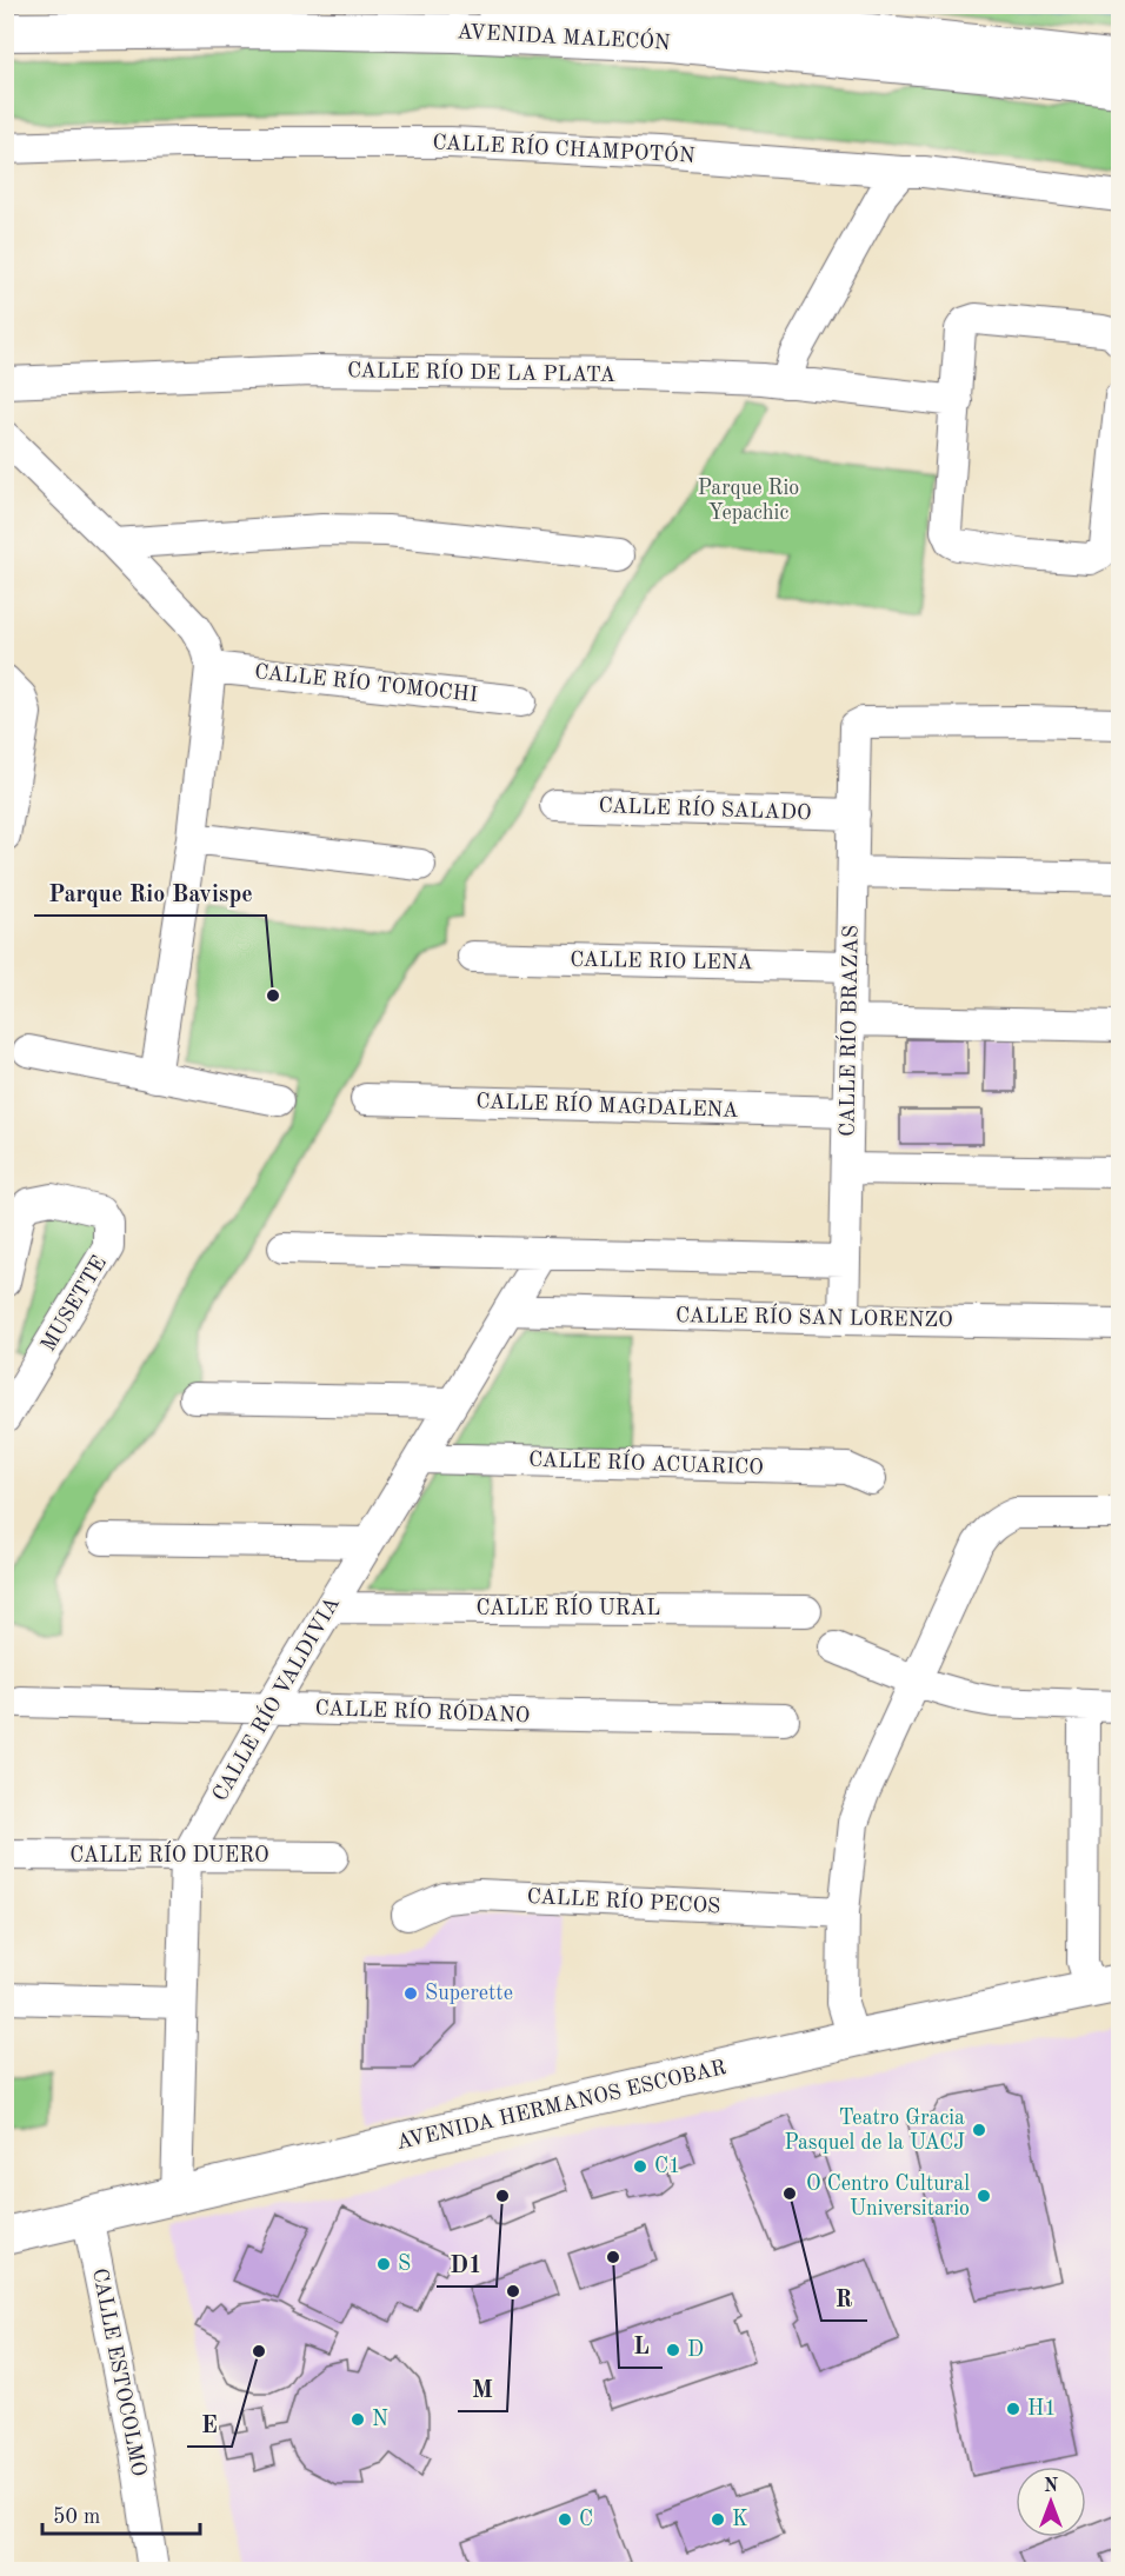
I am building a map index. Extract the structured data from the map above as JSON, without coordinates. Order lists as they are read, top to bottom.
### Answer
{
  "streets": {
    "main road": ["AVENIDA MALECÓN", "AVENIDA HERMANOS ESCOBAR"],
    "street": [
      "CALLE RÍO CHAMPOTÓN",
      "CALLE RÍO DE LA PLATA",
      "CALLE RÍO TOMOCHI",
      "CALLE RÍO SALADO",
      "CALLE RIO LENA",
      "CALLE RÍO BRAZAS",
      "CALLE RÍO MAGDALENA",
      "MUSETTE",
      "CALLE RÍO SAN LORENZO",
      "CALLE RÍO ACUARICO",
      "CALLE RÍO URAL",
      "CALLE RÍO VALDIVIA",
      "CALLE RÍO RÓDANO",
      "CALLE RÍO DUERO",
      "CALLE RÍO PECOS",
      "CALLE ESTOCOLMO"
    ]
  },
  "crossings": [
    ["CALLE RÍO SALADO", "CALLE RÍO BRAZAS"],
    ["CALLE RIO LENA", "CALLE RÍO BRAZAS"],
    ["CALLE RÍO BRAZAS", "CALLE RÍO MAGDALENA"],
    ["CALLE RÍO BRAZAS", "CALLE RÍO SAN LORENZO"],
    ["CALLE RÍO SAN LORENZO", "CALLE RÍO VALDIVIA"],
    ["CALLE RÍO ACUARICO", "CALLE RÍO VALDIVIA"],
    ["CALLE RÍO URAL", "CALLE RÍO VALDIVIA"],
    ["CALLE RÍO VALDIVIA", "CALLE RÍO RÓDANO"],
    ["CALLE RÍO VALDIVIA", "CALLE RÍO DUERO"],
    ["CALLE RÍO VALDIVIA", "AVENIDA HERMANOS ESCOBAR"],
    ["AVENIDA HERMANOS ESCOBAR", "CALLE ESTOCOLMO"]
  ],
  "parks": ["Parque Rio Yepachic"],
  "places": [
    "Parque Rio Bavispe",
    "Superette",
    "Teatro Gracia Pasquel de la UACJ",
    "C1",
    "R",
    "D1",
    "O Centro Cultural Universitario",
    "L",
    "S",
    "M",
    "D",
    "E",
    "H1",
    "N",
    "C",
    "K"
  ],
  "scale_bar": "50 m",
  "north": "top"
}
